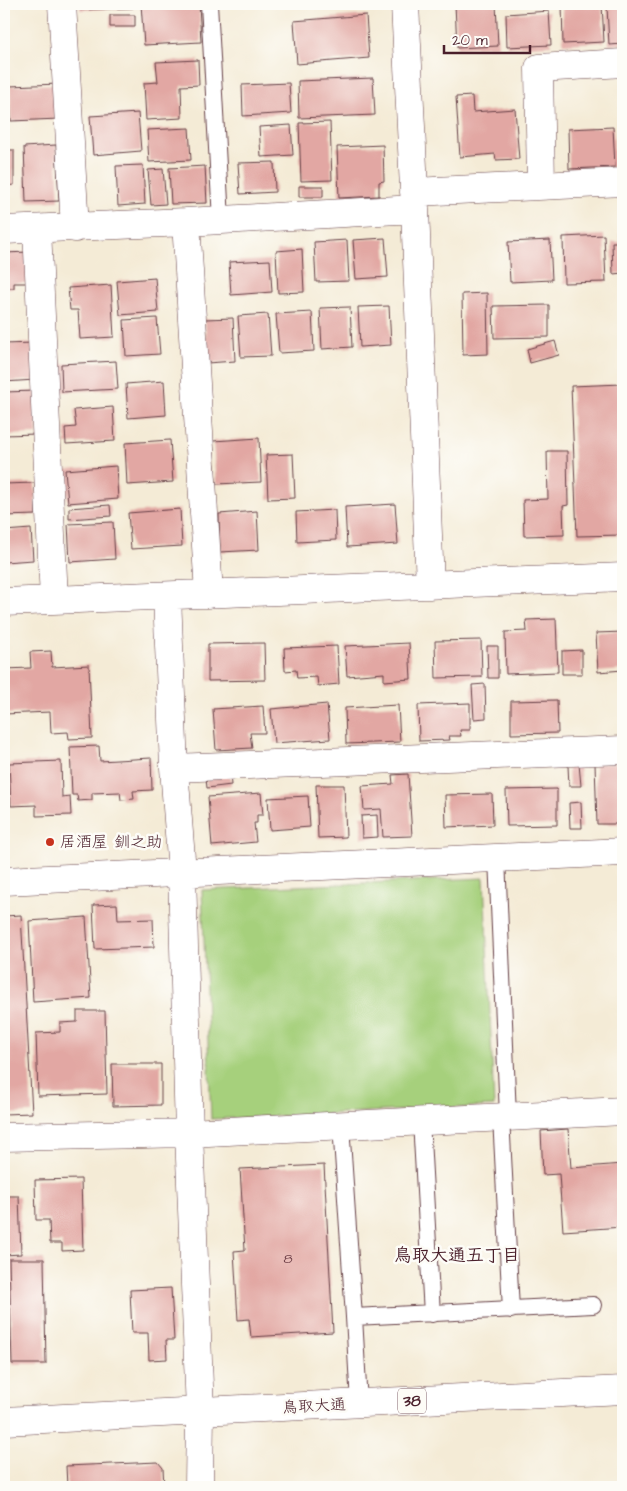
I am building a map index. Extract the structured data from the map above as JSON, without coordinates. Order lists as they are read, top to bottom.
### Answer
{
  "streets": {
    "main road": ["38", "鳥取大通"]
  },
  "districts": ["鳥取大通五丁目"],
  "places": ["居酒屋 釧之助"],
  "house_numbers": ["8"],
  "scale_bar": "20 m"
}
